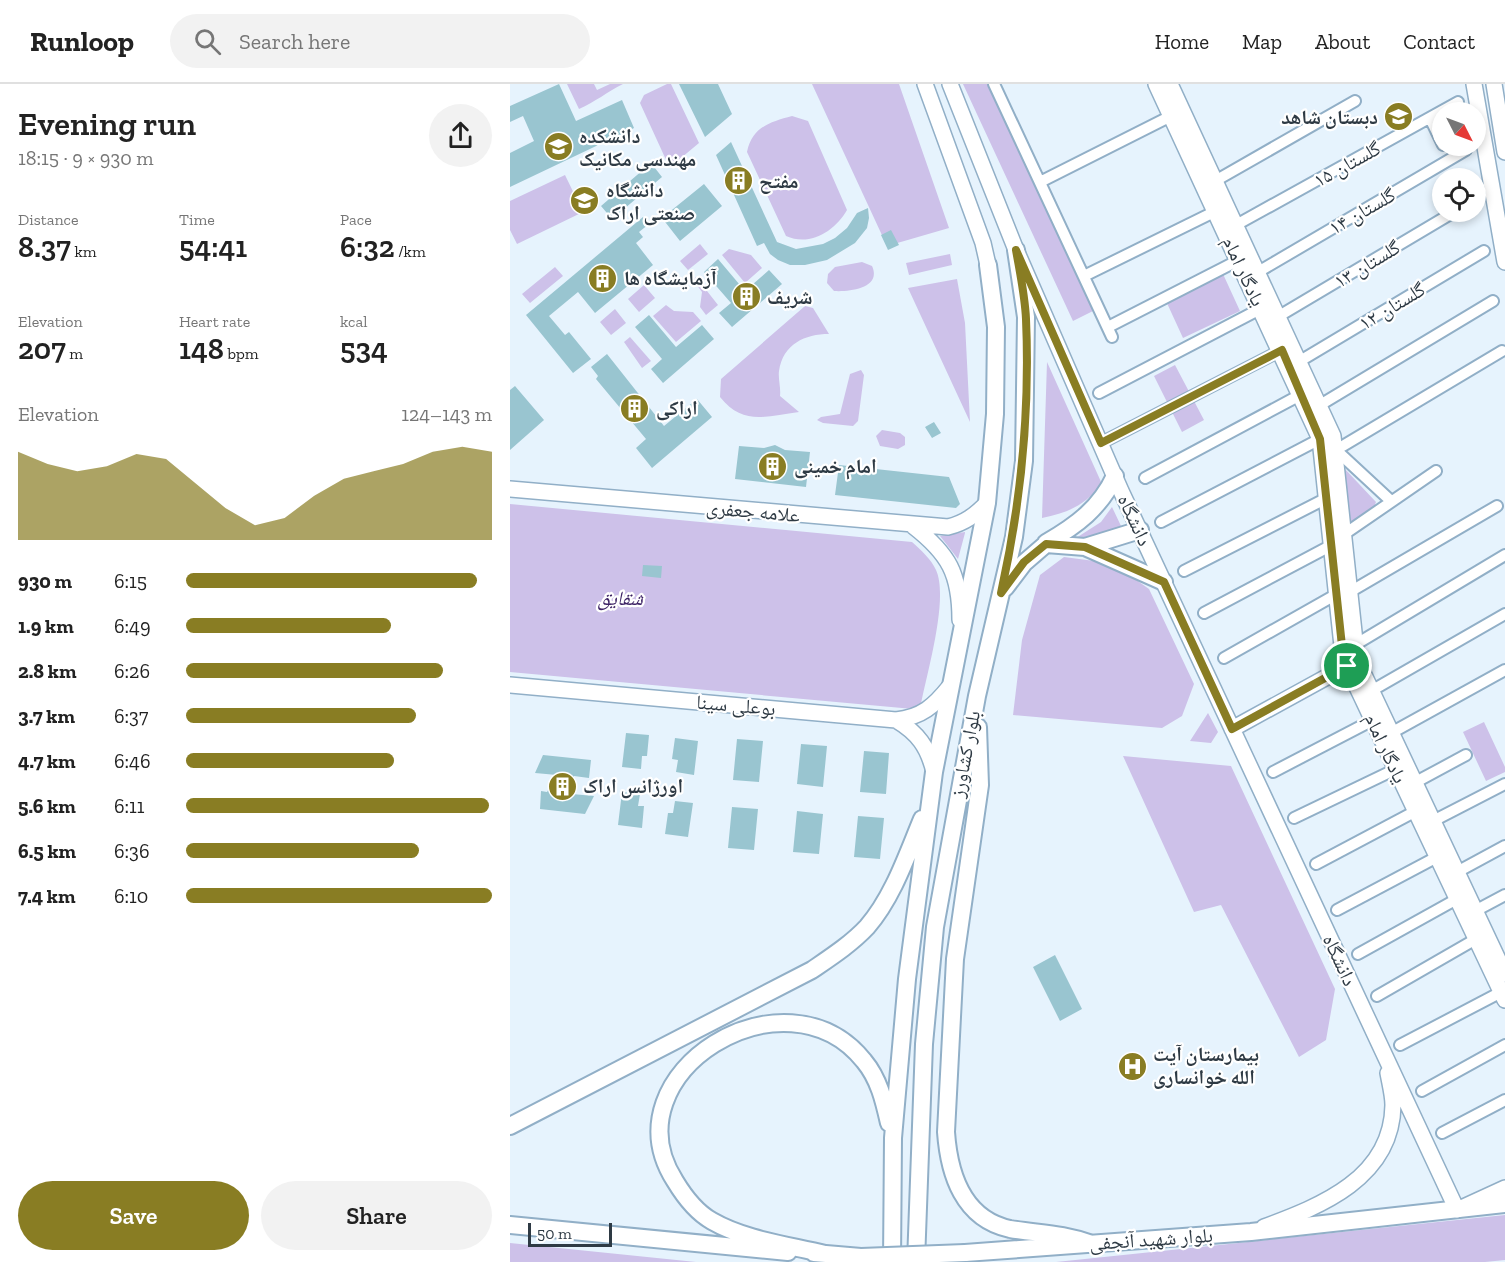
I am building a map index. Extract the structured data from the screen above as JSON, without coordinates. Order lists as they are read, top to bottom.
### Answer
{
  "streets": {
    "main road": ["بلوار کشاورز", "بلوار شهید آنجفی"],
    "street": [
      "گلستان ۱۵",
      "گلستان ۱۴",
      "گلستان ۱۳",
      "یادگار امام",
      "گلستان ۱۲",
      "علامه جعفری",
      "دانشگاه",
      "بوعلی سینا"
    ]
  },
  "crossings": [
    ["گلستان ۱۵", "یادگار امام"],
    ["گلستان ۱۴", "یادگار امام"],
    ["گلستان ۱۳", "یادگار امام"],
    ["یادگار امام", "گلستان ۱۲"],
    ["علامه جعفری", "بلوار کشاورز"],
    ["دانشگاه", "بلوار کشاورز"],
    ["دانشگاه", "بلوار شهید آنجفی"],
    ["بوعلی سینا", "بلوار کشاورز"]
  ],
  "parks": ["شقایق"],
  "places": {
    "school or university": ["دبستان شاهد", "دانشکده مهندسی مکانیک", "دانشگاه صنعتی اراک"],
    "building": [
      "مفتح",
      "آزمایشگاه ها",
      "شریف",
      "اراکی",
      "امام خمینی",
      "اورژانس اراک"
    ],
    "hospital": ["بیمارستان آیت الله خوانساری"]
  },
  "scale_bar": "50 m",
  "north": "bottom right",
  "page": {
    "header": "Runloop",
    "search": "Search here",
    "nav": [
      "Home",
      "Map",
      "About",
      "Contact"
    ],
    "heading": ["Evening run", "18:15 · 9 × 930 m"],
    "stats": [
      ["Distance", "8.37 km"],
      ["Time", "54:41"],
      ["Pace", "6:32 /km"],
      ["Elevation", "207 m"],
      ["Heart rate", "148 bpm"],
      ["kcal", "534"]
    ],
    "chart": ["Elevation", "124–143 m"],
    "list": [
      {
        "name": "930 m",
        "note": "6:15"
      },
      {
        "name": "1.9 km",
        "note": "6:49"
      },
      {
        "name": "2.8 km",
        "note": "6:26"
      },
      {
        "name": "3.7 km",
        "note": "6:37"
      },
      {
        "name": "4.7 km",
        "note": "6:46"
      },
      {
        "name": "5.6 km",
        "note": "6:11"
      },
      {
        "name": "6.5 km",
        "note": "6:36"
      },
      {
        "name": "7.4 km",
        "note": "6:10"
      }
    ],
    "buttons": ["Save", "Share"],
    "scale": "50 m"
  }
}
